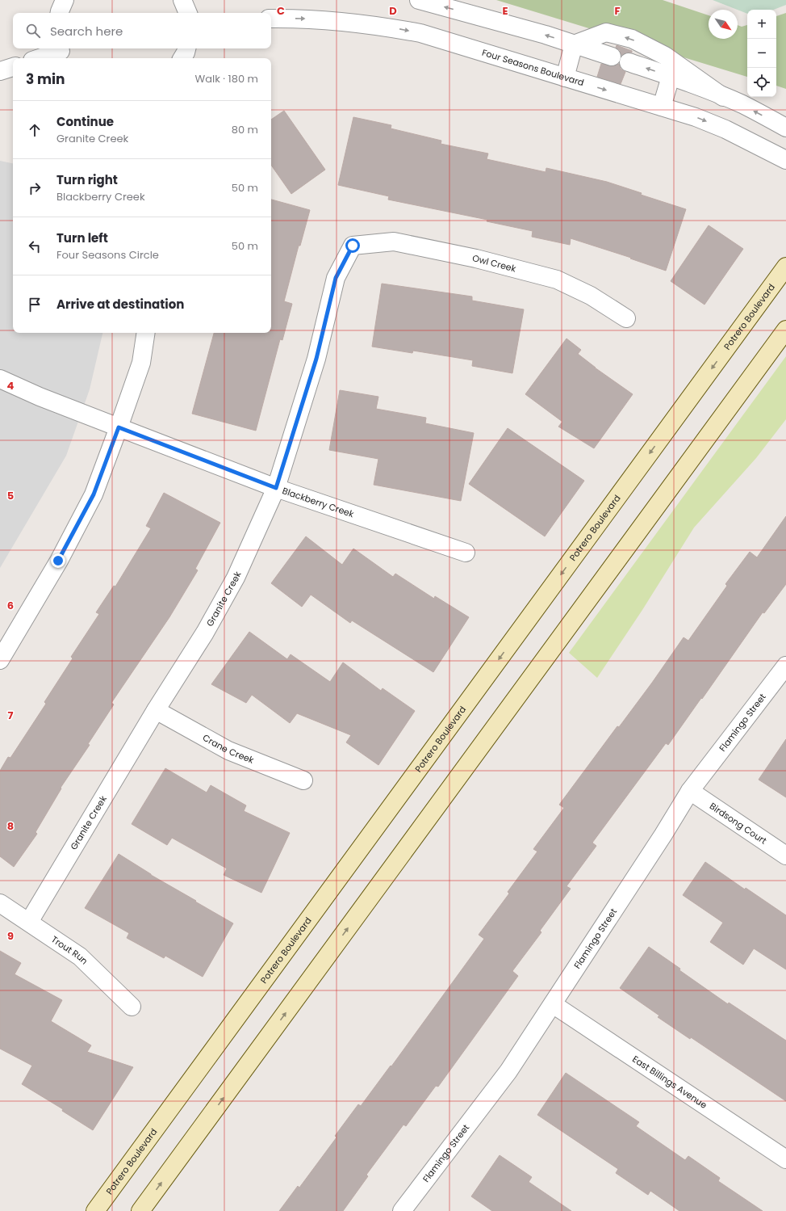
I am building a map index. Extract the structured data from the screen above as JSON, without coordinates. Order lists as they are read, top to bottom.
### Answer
{
  "streets": {
    "street": [
      "Four Seasons Boulevard",
      "Owl Creek",
      "Potrero Boulevard",
      "Blackberry Creek",
      "Granite Creek",
      "Flamingo Street",
      "Crane Creek",
      "Birdsong Court",
      "Trout Run",
      "East Billings Avenue"
    ]
  },
  "crossings": [
    ["Owl Creek", "Granite Creek"],
    ["Blackberry Creek", "Granite Creek"],
    ["Granite Creek", "Crane Creek"],
    ["Granite Creek", "Trout Run"],
    ["Flamingo Street", "Birdsong Court"],
    ["Flamingo Street", "East Billings Avenue"]
  ],
  "north": "bottom right",
  "page": {
    "map_buttons": ["+", "−"],
    "search": "Search here",
    "heading": ["3 min", "Walk · 180 m"],
    "list": [
      ["Continue", "Granite Creek", "80 m"],
      ["Turn right", "Blackberry Creek", "50 m"],
      ["Turn left", "Four Seasons Circle", "50 m"],
      "Arrive at destination"
    ]
  },
  "grid": {
    "columns": [
      "C",
      "D",
      "E",
      "F"
    ],
    "rows": [
      "4",
      "5",
      "6",
      "7",
      "8",
      "9"
    ]
  }
}
